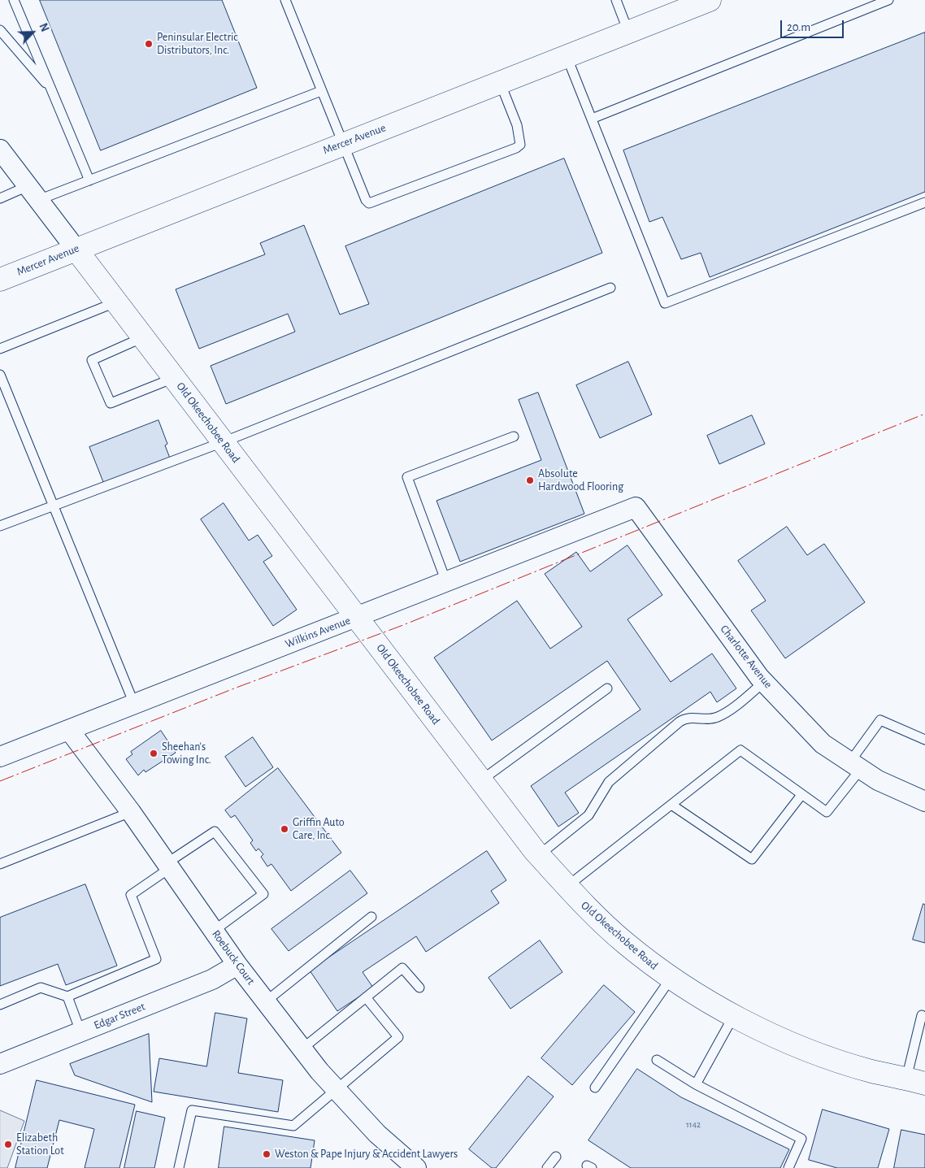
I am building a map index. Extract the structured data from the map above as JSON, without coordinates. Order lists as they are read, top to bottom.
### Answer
{
  "streets": {
    "street": [
      "Mercer Avenue",
      "Old Okeechobee Road",
      "Wilkins Avenue",
      "Charlotte Avenue",
      "Roebuck Court",
      "Edgar Street"
    ]
  },
  "crossings": [
    ["Mercer Avenue", "Old Okeechobee Road"],
    ["Old Okeechobee Road", "Wilkins Avenue"],
    ["Wilkins Avenue", "Charlotte Avenue"],
    ["Wilkins Avenue", "Roebuck Court"],
    ["Roebuck Court", "Edgar Street"]
  ],
  "places": [
    "Peninsular Electric Distributors, Inc.",
    "Absolute Hardwood Flooring",
    "Sheehan's Towing Inc.",
    "Griffin Auto Care, Inc.",
    "Elizabeth Station Lot",
    "Weston & Pape Injury & Accident Lawyers"
  ],
  "house_numbers": ["1142"],
  "scale_bar": "20 m",
  "north": "top right"
}
